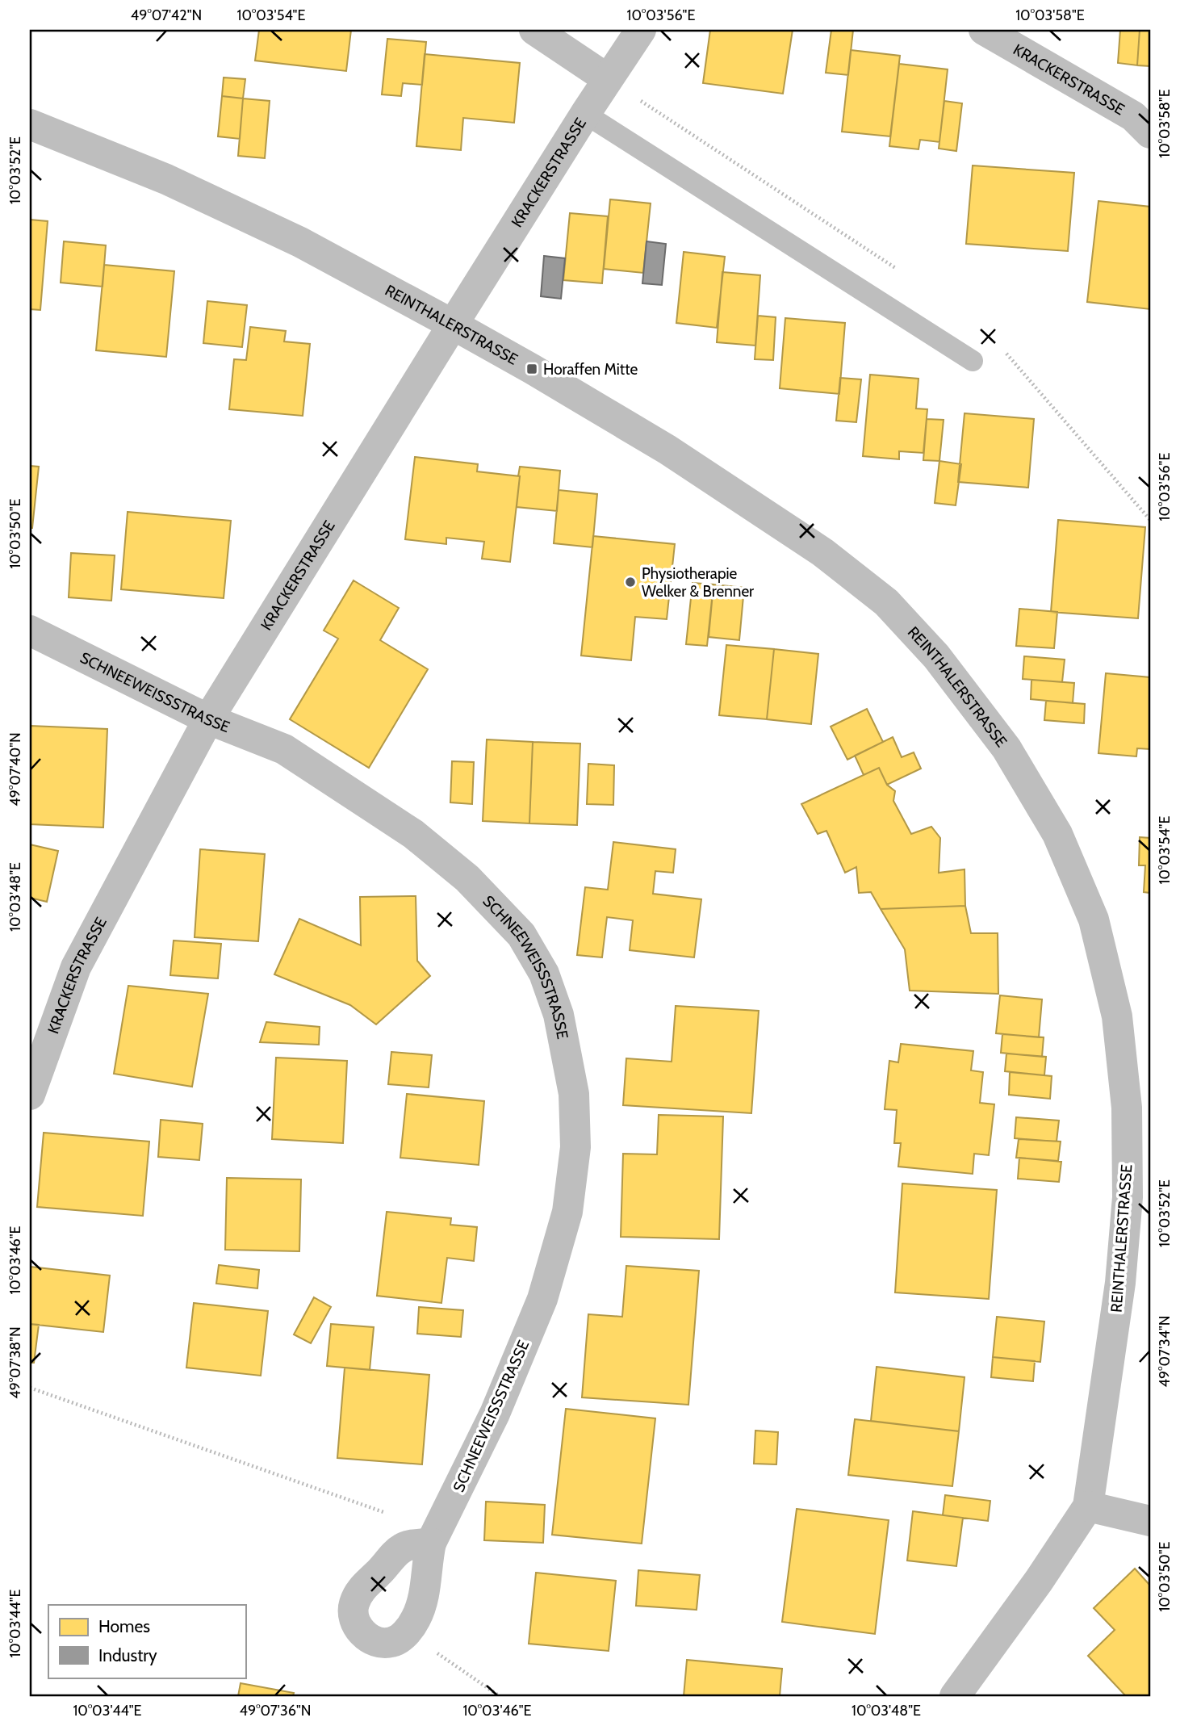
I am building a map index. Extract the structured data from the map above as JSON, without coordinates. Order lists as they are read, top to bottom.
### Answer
{
  "streets": {
    "street": ["KRACKERSTRASSE", "REINTHALERSTRASSE", "SCHNEEWEISSSTRASSE"]
  },
  "crossings": [
    ["KRACKERSTRASSE", "REINTHALERSTRASSE"],
    ["KRACKERSTRASSE", "SCHNEEWEISSSTRASSE"]
  ],
  "places": {
    "transit": ["Horaffen Mitte"],
    "other": ["Physiotherapie Welker & Brenner"]
  },
  "legend": ["Homes", "Industry"],
  "coordinates": [
    "49°07'42\"N",
    "10°03'54\"E",
    "10°03'56\"E",
    "10°03'58\"E",
    "10°03'52\"E",
    "10°03'50\"E",
    "49°07'40\"N",
    "10°03'48\"E",
    "10°03'46\"E",
    "49°07'34\"N",
    "49°07'38\"N",
    "10°03'44\"E",
    "49°07'36\"N"
  ]
}
